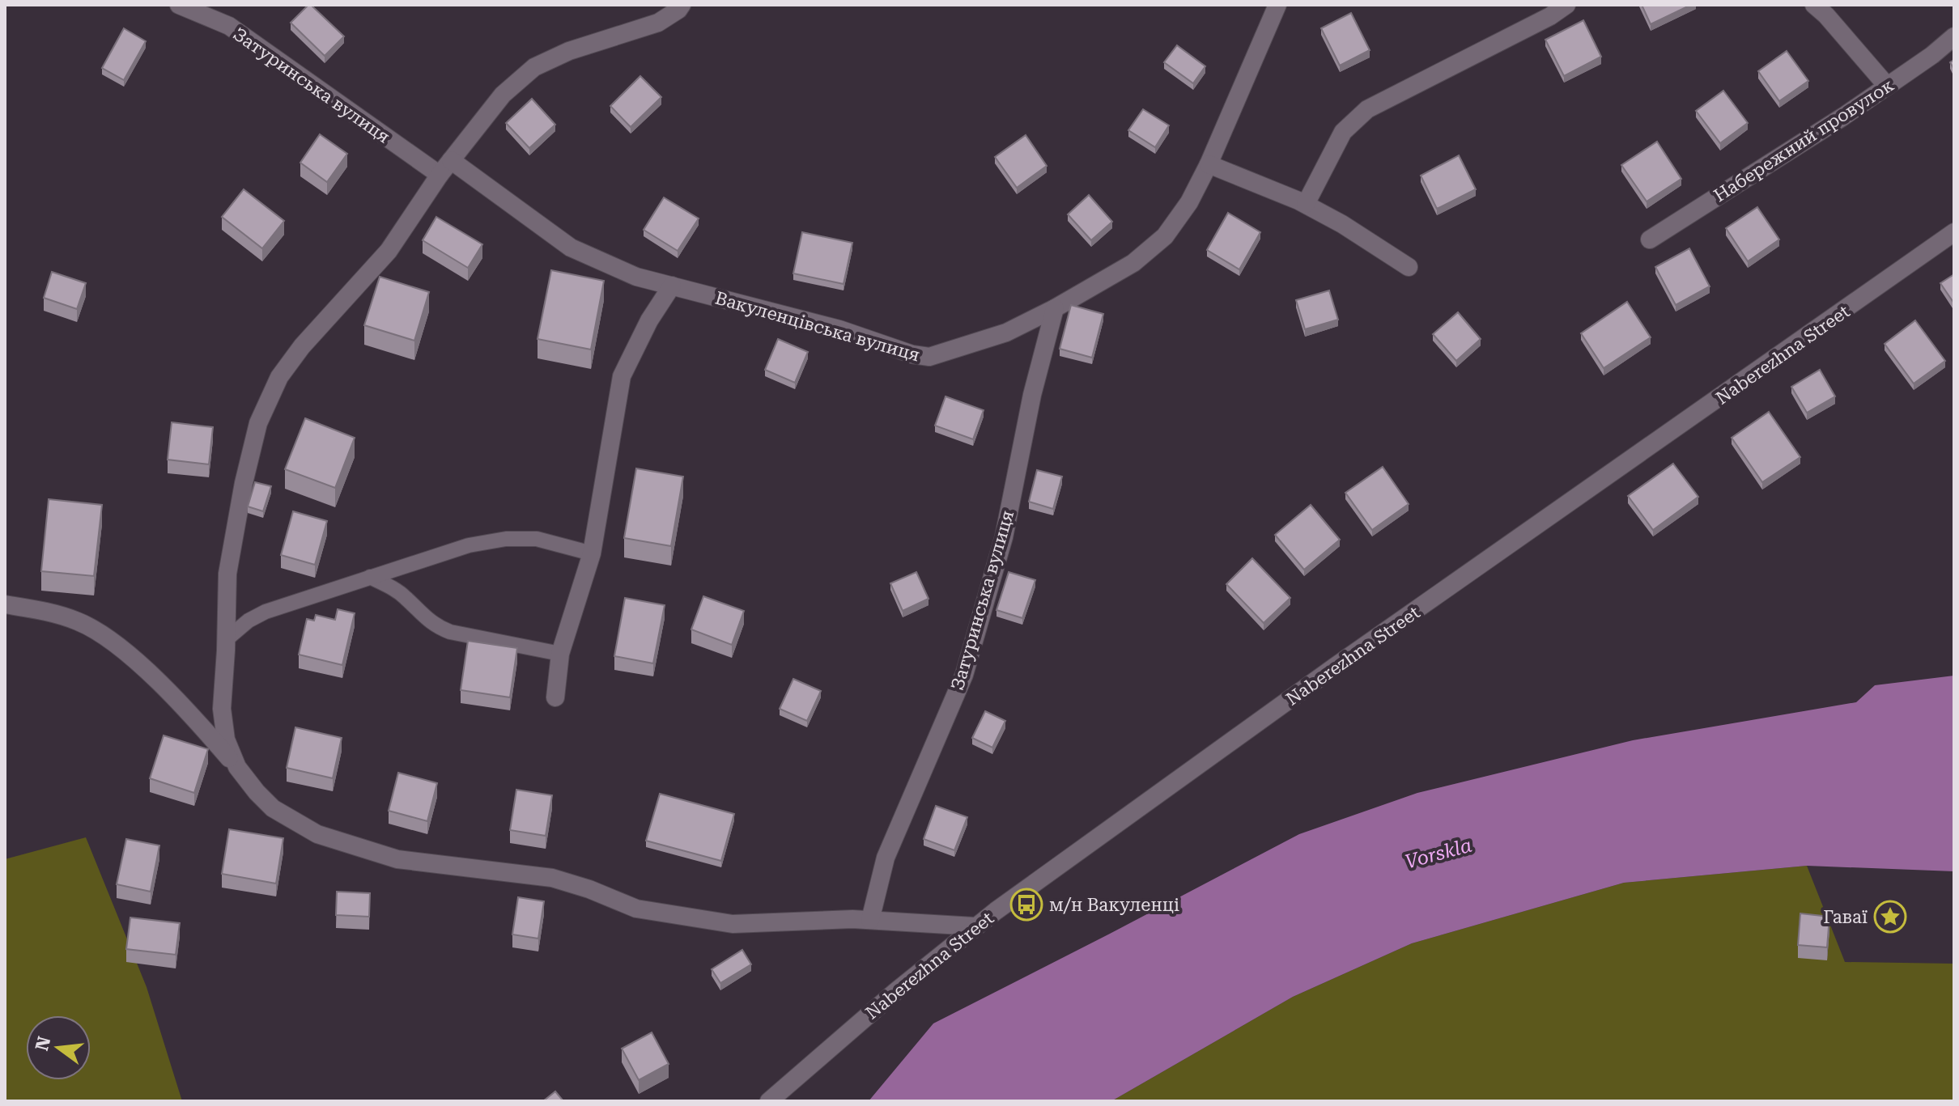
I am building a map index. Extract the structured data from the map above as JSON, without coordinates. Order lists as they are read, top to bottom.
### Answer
{
  "streets": {
    "street": [
      "Затуринська вулиця",
      "Набережний провулок",
      "Вакуленцівська вулиця",
      "Naberezhna Street"
    ]
  },
  "crossings": [
    ["Затуринська вулиця", "Вакуленцівська вулиця"]
  ],
  "water": ["Vorskla"],
  "places": {
    "bus stop": ["м/н Вакуленці"],
    "place": ["Гаваї"]
  },
  "north": "left"
}
